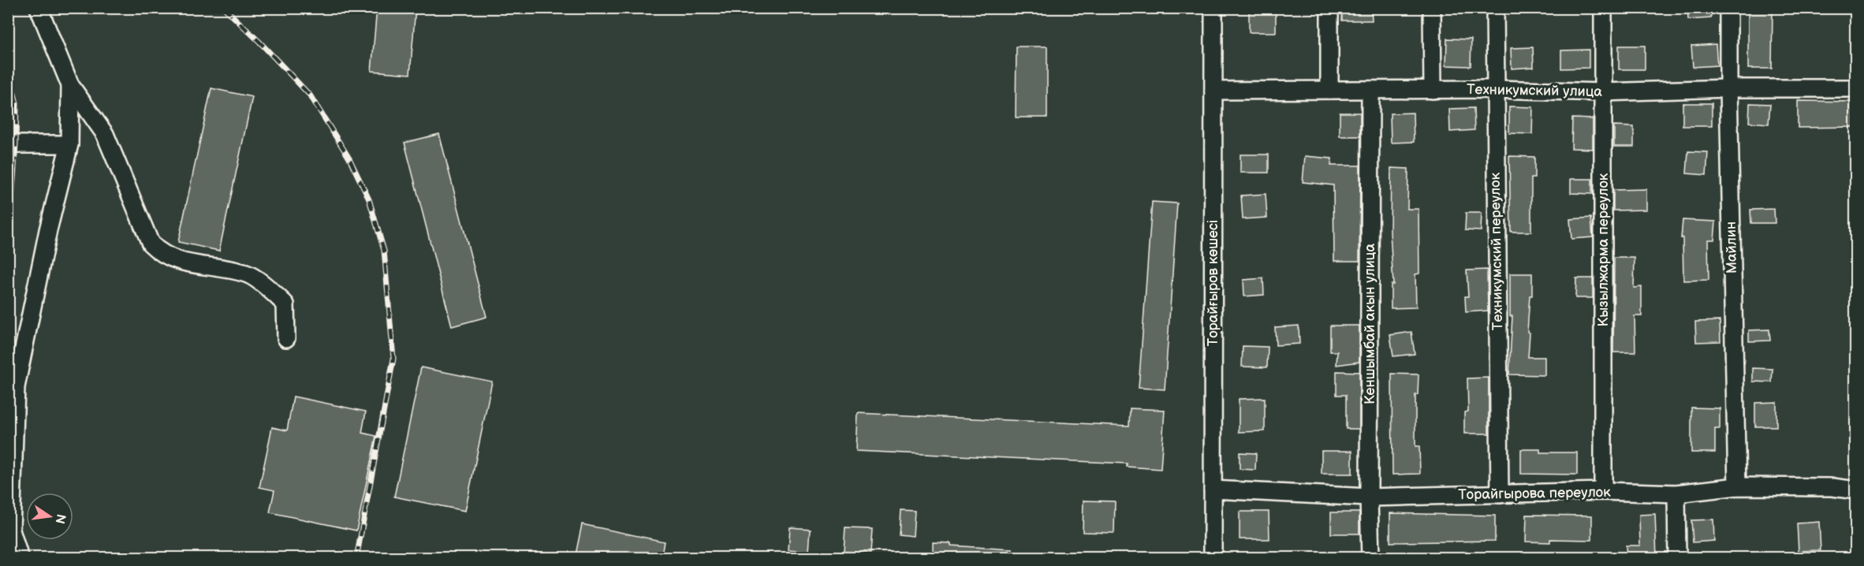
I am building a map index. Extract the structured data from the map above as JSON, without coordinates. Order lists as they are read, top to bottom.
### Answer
{
  "streets": {
    "street": [
      "Техникумский улица",
      "Майлин",
      "Кызылжарма переулок",
      "Техникумский переулок",
      "Торайғыров көшесі",
      "Кеншымбай акын улица",
      "Торайгырова переулок"
    ]
  },
  "crossings": [
    ["Техникумский улица", "Майлин"],
    ["Техникумский улица", "Кызылжарма переулок"],
    ["Техникумский улица", "Техникумский переулок"],
    ["Техникумский улица", "Торайғыров көшесі"],
    ["Техникумский улица", "Кеншымбай акын улица"],
    ["Майлин", "Торайгырова переулок"],
    ["Кызылжарма переулок", "Торайгырова переулок"],
    ["Техникумский переулок", "Торайгырова переулок"],
    ["Торайғыров көшесі", "Торайгырова переулок"],
    ["Кеншымбай акын улица", "Торайгырова переулок"]
  ],
  "north": "right"
}
